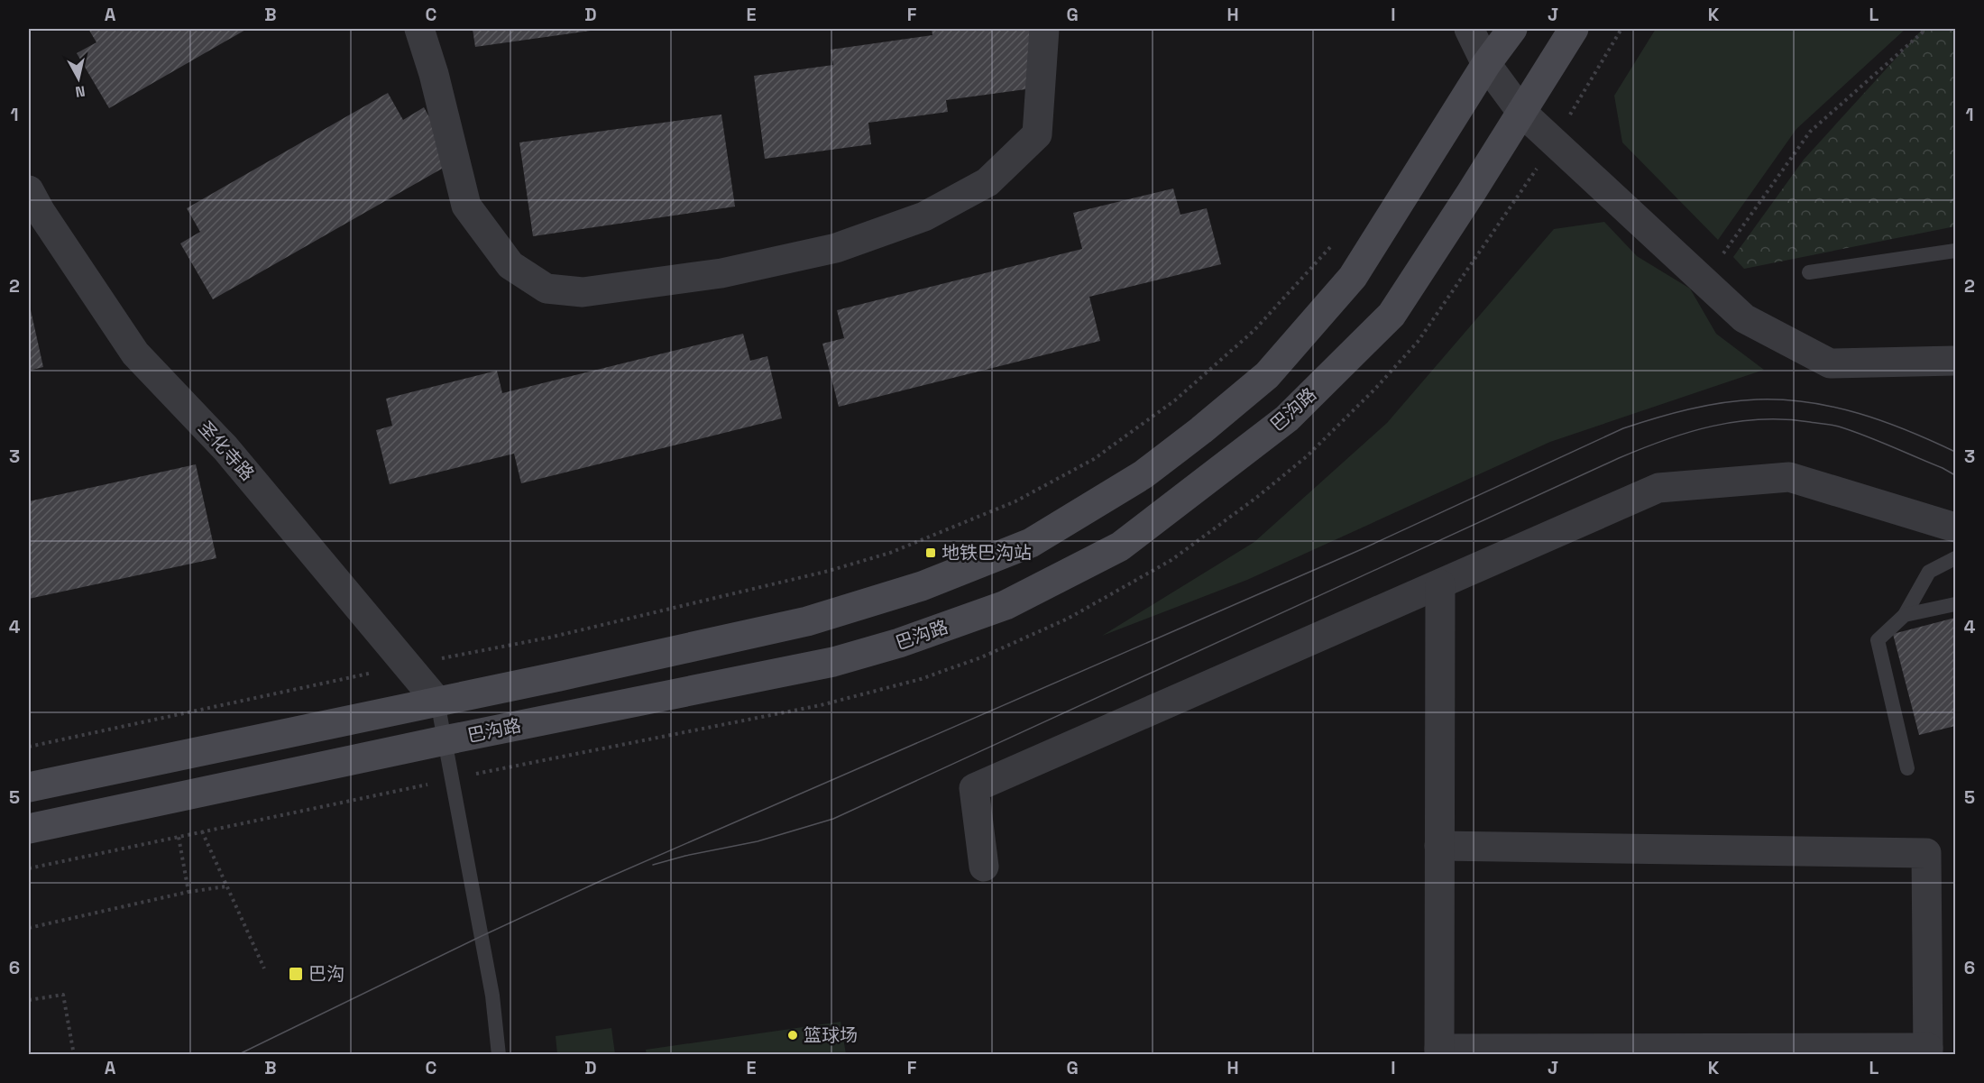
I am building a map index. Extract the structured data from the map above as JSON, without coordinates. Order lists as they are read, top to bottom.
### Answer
{
  "streets": {
    "main road": ["巴沟路"],
    "street": ["圣化寺路"]
  },
  "places": {
    "transit": ["地铁巴沟站", "巴沟"],
    "other": ["篮球场"]
  },
  "north": "bottom",
  "grid": {
    "columns": [
      "A",
      "B",
      "C",
      "D",
      "E",
      "F",
      "G",
      "H",
      "I",
      "J",
      "K",
      "L"
    ],
    "rows": [
      "1",
      "2",
      "3",
      "4",
      "5",
      "6"
    ]
  }
}
